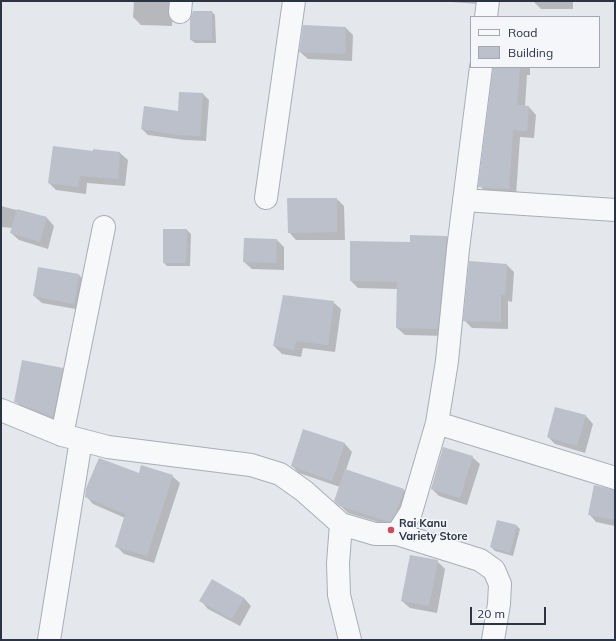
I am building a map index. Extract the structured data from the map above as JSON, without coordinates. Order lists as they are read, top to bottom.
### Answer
{
  "places": ["Rai Kanu Variety Store"],
  "legend": ["Road", "Building"],
  "scale_bar": "20 m"
}
